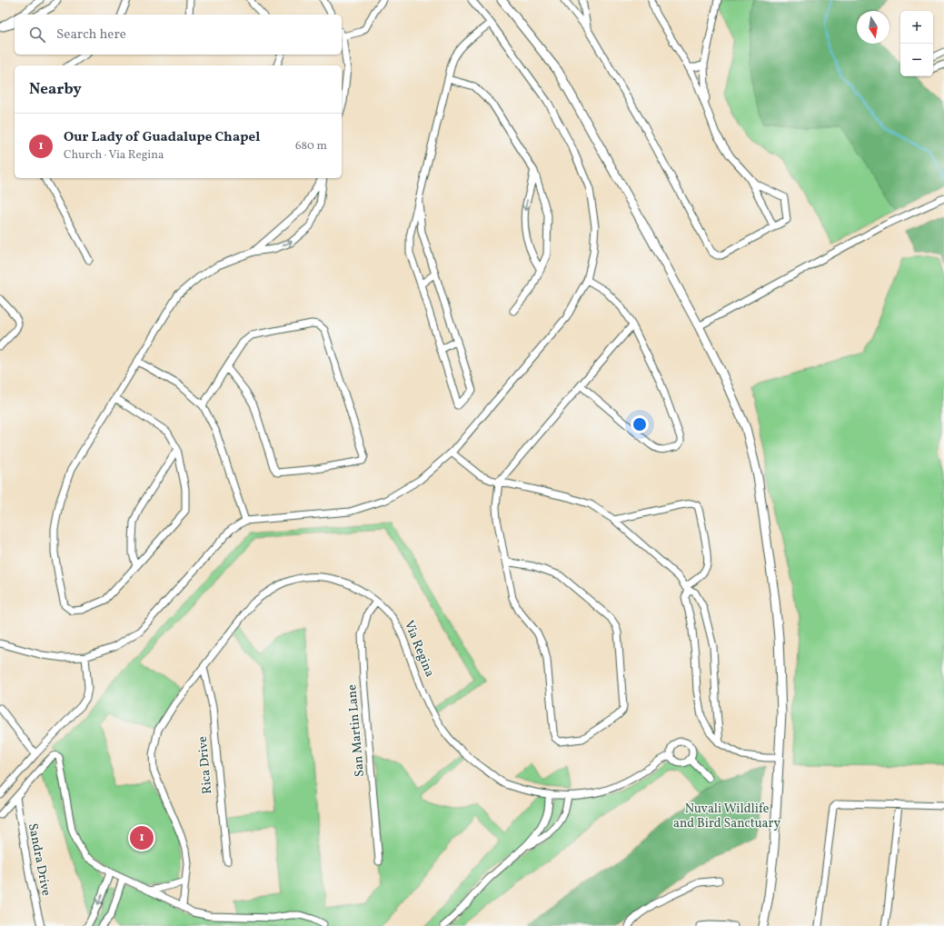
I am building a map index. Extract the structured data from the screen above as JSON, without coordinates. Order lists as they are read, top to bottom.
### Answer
{
  "streets": {
    "street": [
      "Via Regina",
      "San Martin Lane",
      "Rica Drive",
      "Sandra Drive"
    ]
  },
  "crossings": [
    ["Via Regina", "San Martin Lane"],
    ["Via Regina", "Rica Drive"]
  ],
  "parks": ["Nuvali Wildlife and Bird Sanctuary"],
  "north": "bottom",
  "page": {
    "map_buttons": ["+", "−"],
    "search": "Search here",
    "heading": "Nearby",
    "list": [
      {
        "mark": "1",
        "name": "Our Lady of Guadalupe Chapel",
        "note": "Church · Via Regina",
        "value": "680 m"
      }
    ],
    "pins": "1"
  }
}
